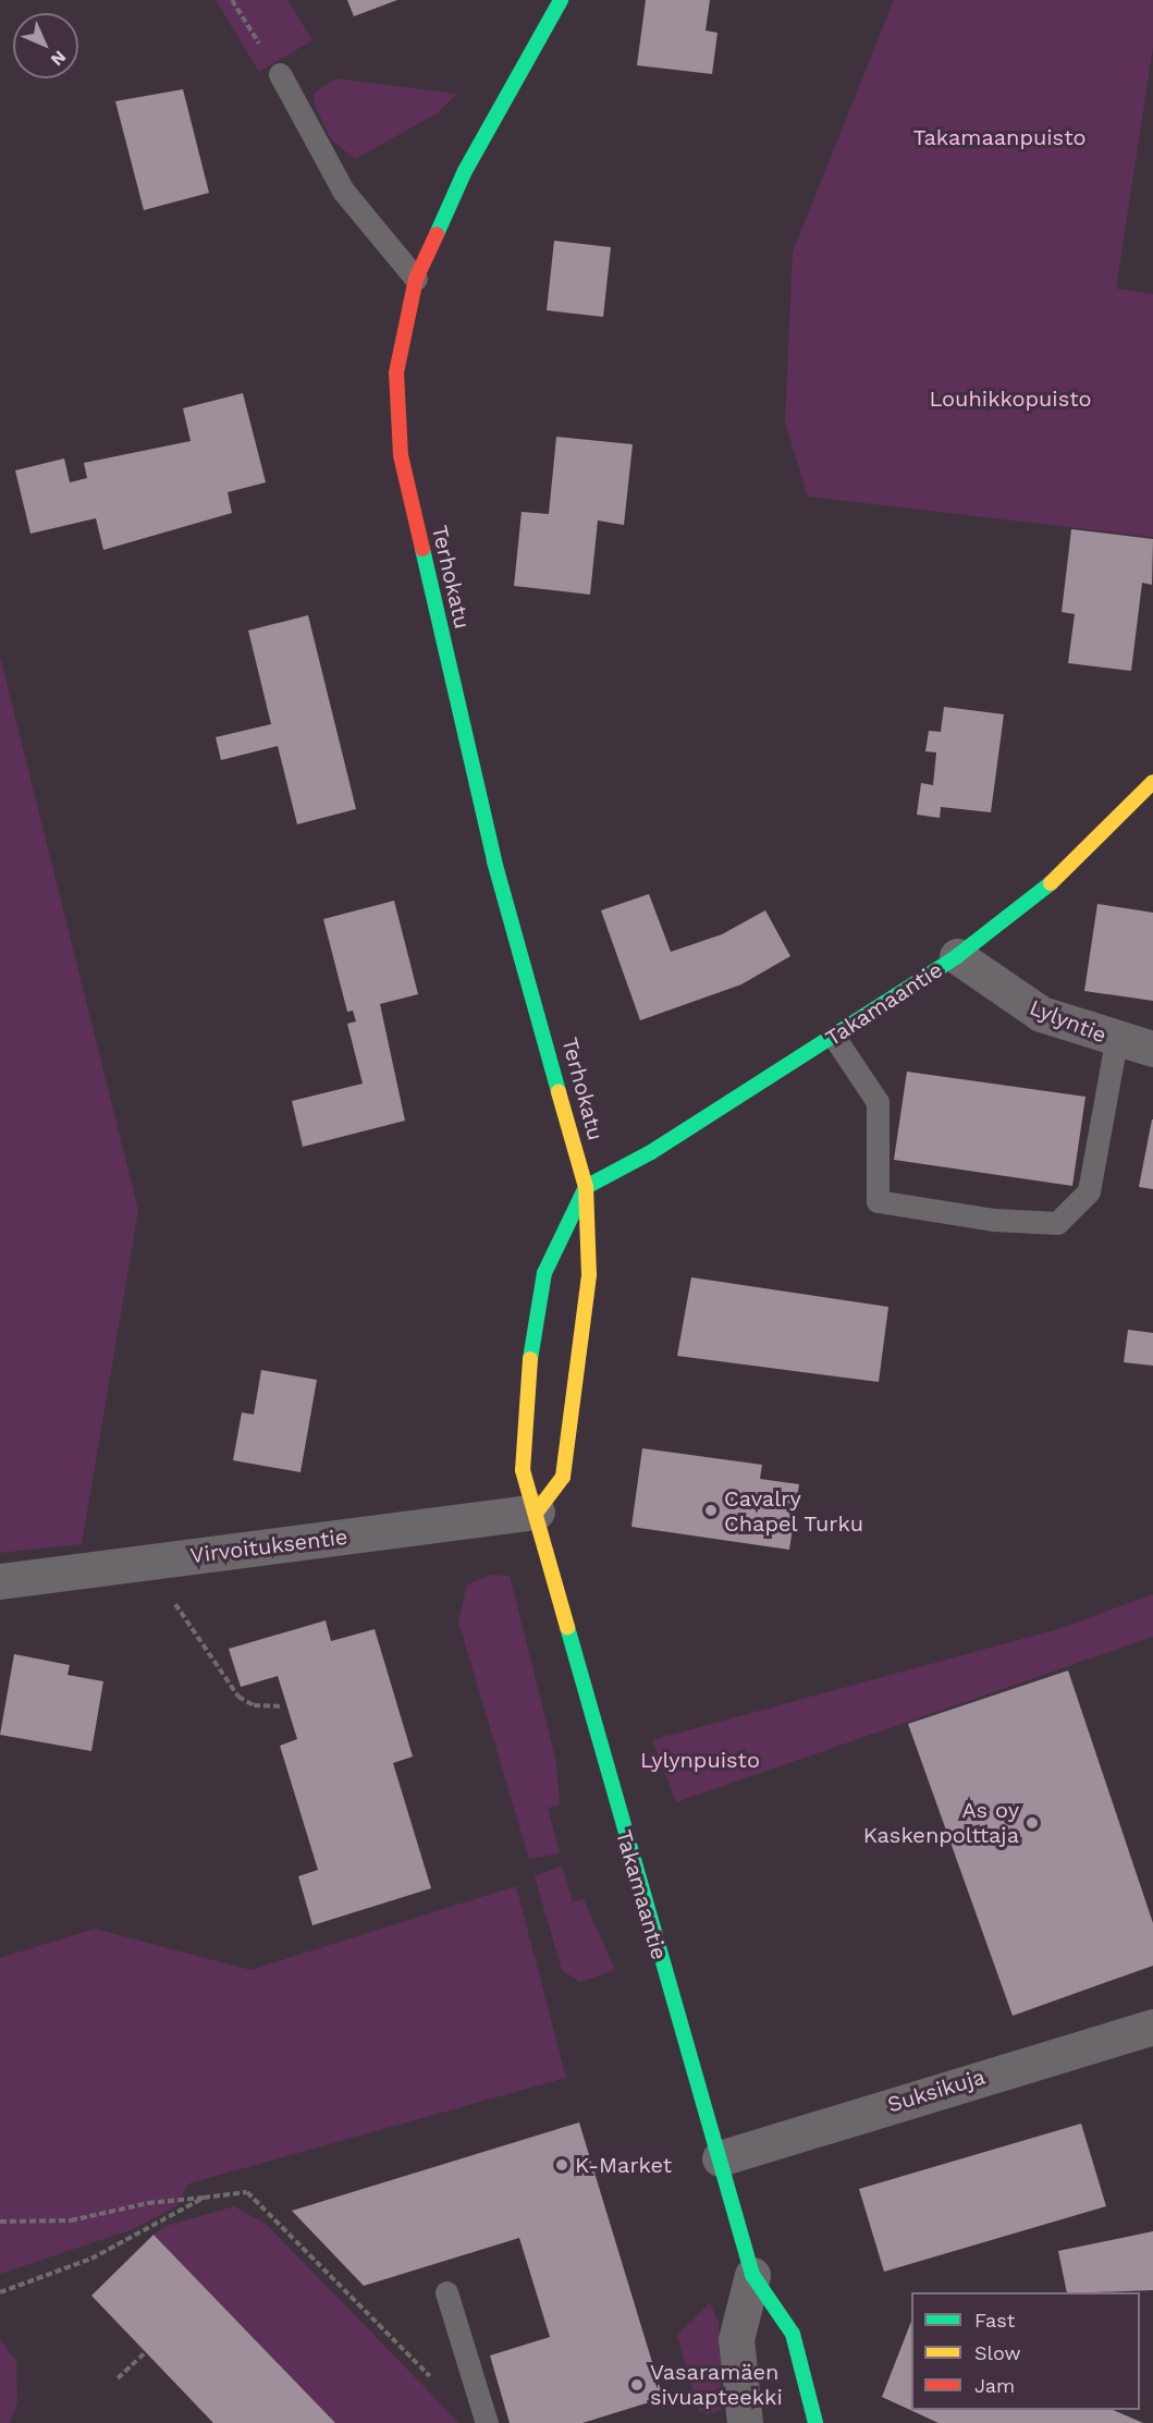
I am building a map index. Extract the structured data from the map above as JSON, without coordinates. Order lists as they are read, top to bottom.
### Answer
{
  "streets": {
    "street": [
      "Terhokatu",
      "Takamaantie",
      "Lylyntie",
      "Virvoituksentie",
      "Suksikuja"
    ]
  },
  "crossings": [
    ["Terhokatu", "Takamaantie"],
    ["Takamaantie", "Lylyntie"],
    ["Takamaantie", "Virvoituksentie"],
    ["Takamaantie", "Suksikuja"]
  ],
  "parks": ["Takamaanpuisto", "Louhikkopuisto", "Lylynpuisto"],
  "places": [
    "Cavalry Chapel Turku",
    "As oy Kaskenpolttaja",
    "K-Market",
    "Vasaramäen sivuapteekki"
  ],
  "legend": ["Fast", "Slow", "Jam"],
  "north": "bottom right"
}
